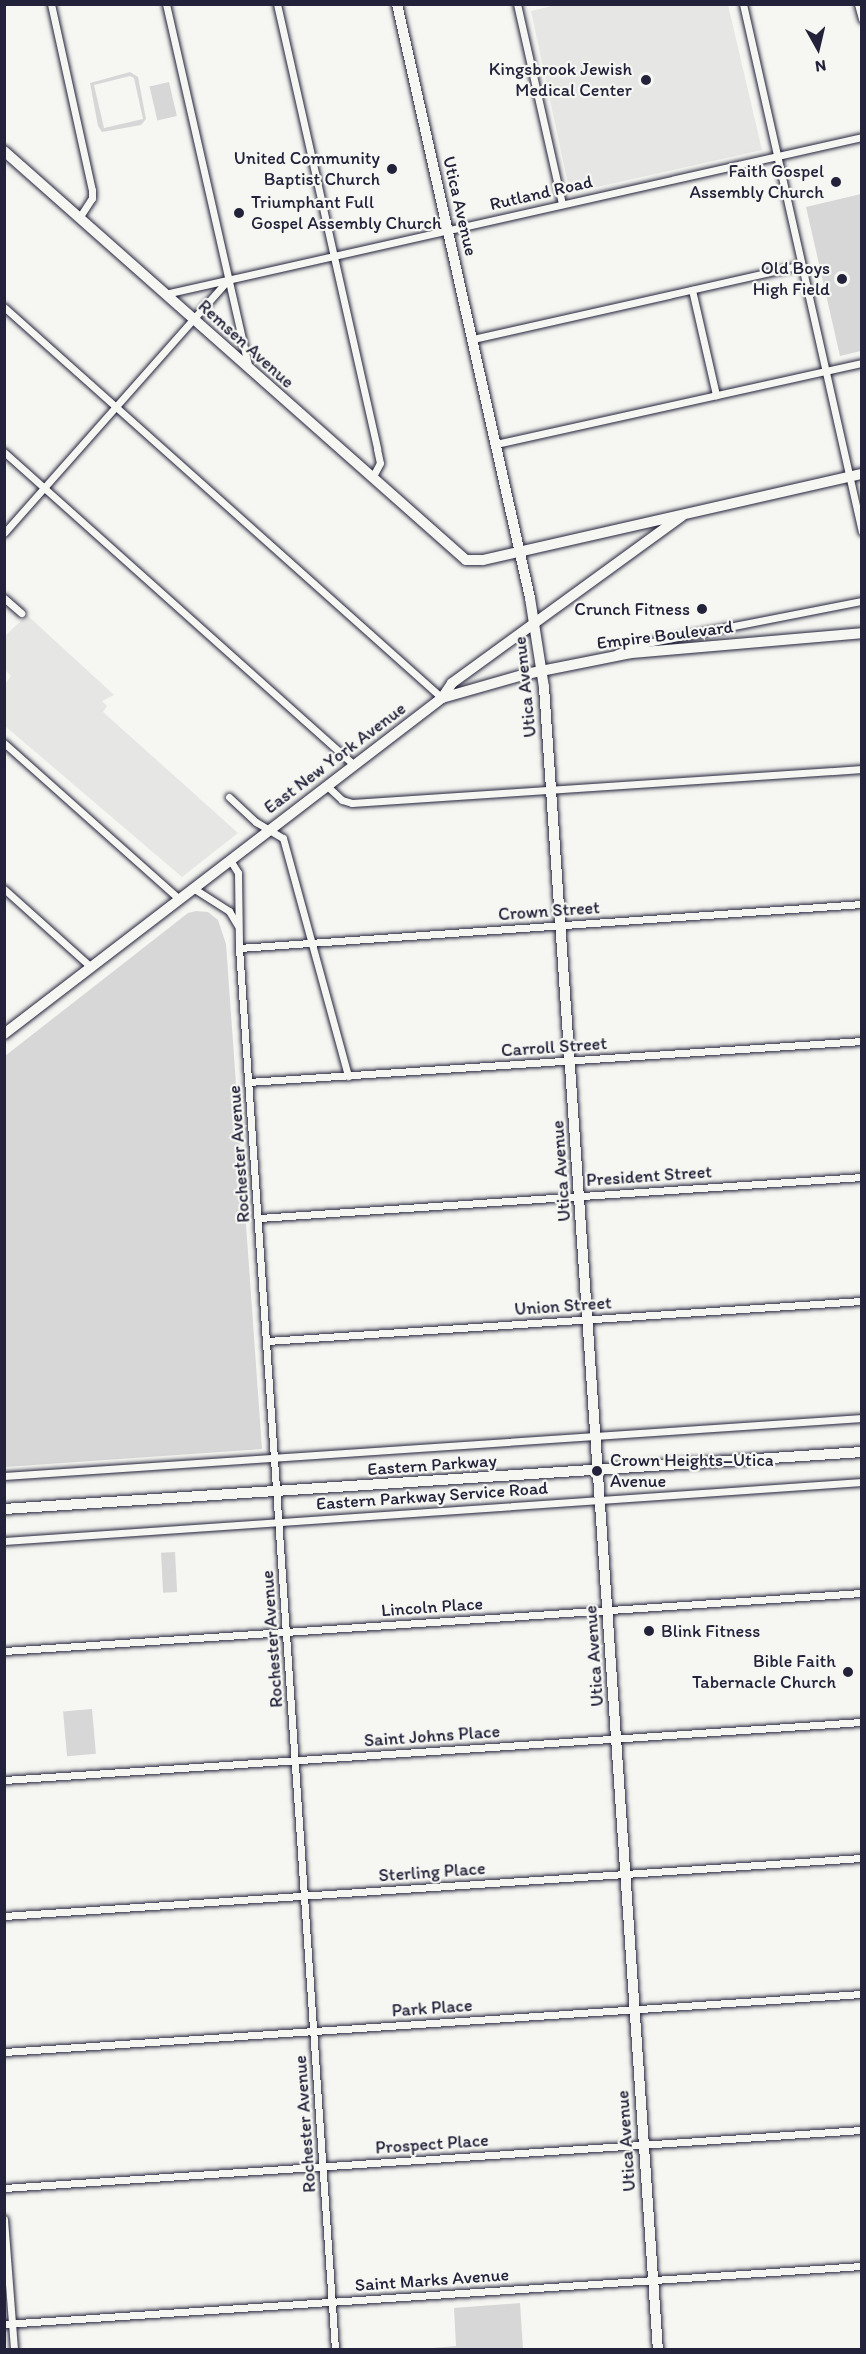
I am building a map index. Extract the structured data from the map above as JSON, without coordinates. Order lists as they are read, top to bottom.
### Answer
{
  "streets": {
    "main road": [
      "Utica Avenue",
      "Remsen Avenue",
      "Empire Boulevard",
      "East New York Avenue",
      "Eastern Parkway"
    ],
    "street": [
      "Rutland Road",
      "Crown Street",
      "Carroll Street",
      "Rochester Avenue",
      "President Street",
      "Union Street",
      "Eastern Parkway Service Road",
      "Lincoln Place",
      "Saint Johns Place",
      "Sterling Place",
      "Park Place",
      "Prospect Place",
      "Saint Marks Avenue"
    ]
  },
  "crossings": [
    ["Rutland Road", "Utica Avenue"],
    ["Rutland Road", "Remsen Avenue"],
    ["Utica Avenue", "Empire Boulevard"],
    ["Utica Avenue", "East New York Avenue"],
    ["Utica Avenue", "Crown Street"],
    ["Utica Avenue", "Carroll Street"],
    ["Utica Avenue", "President Street"],
    ["Utica Avenue", "Union Street"],
    ["Utica Avenue", "Eastern Parkway"],
    ["Utica Avenue", "Eastern Parkway Service Road"],
    ["Utica Avenue", "Lincoln Place"],
    ["Utica Avenue", "Saint Johns Place"],
    ["Utica Avenue", "Sterling Place"],
    ["Utica Avenue", "Park Place"],
    ["Utica Avenue", "Prospect Place"],
    ["Utica Avenue", "Saint Marks Avenue"],
    ["Remsen Avenue", "East New York Avenue"],
    ["Empire Boulevard", "East New York Avenue"],
    ["East New York Avenue", "Rochester Avenue"],
    ["Crown Street", "Rochester Avenue"],
    ["Carroll Street", "Rochester Avenue"],
    ["Rochester Avenue", "President Street"],
    ["Rochester Avenue", "Union Street"],
    ["Rochester Avenue", "Eastern Parkway"],
    ["Rochester Avenue", "Eastern Parkway Service Road"],
    ["Rochester Avenue", "Lincoln Place"],
    ["Rochester Avenue", "Saint Johns Place"],
    ["Rochester Avenue", "Sterling Place"],
    ["Rochester Avenue", "Park Place"],
    ["Rochester Avenue", "Prospect Place"],
    ["Rochester Avenue", "Saint Marks Avenue"]
  ],
  "places": [
    "Kingsbrook Jewish Medical Center",
    "United Community Baptist Church",
    "Faith Gospel Assembly Church",
    "Triumphant Full Gospel Assembly Church",
    "Old Boys High Field",
    "Crunch Fitness",
    "Crown Heights–Utica Avenue",
    "Blink Fitness",
    "Bible Faith Tabernacle Church"
  ],
  "north": "bottom"
}
